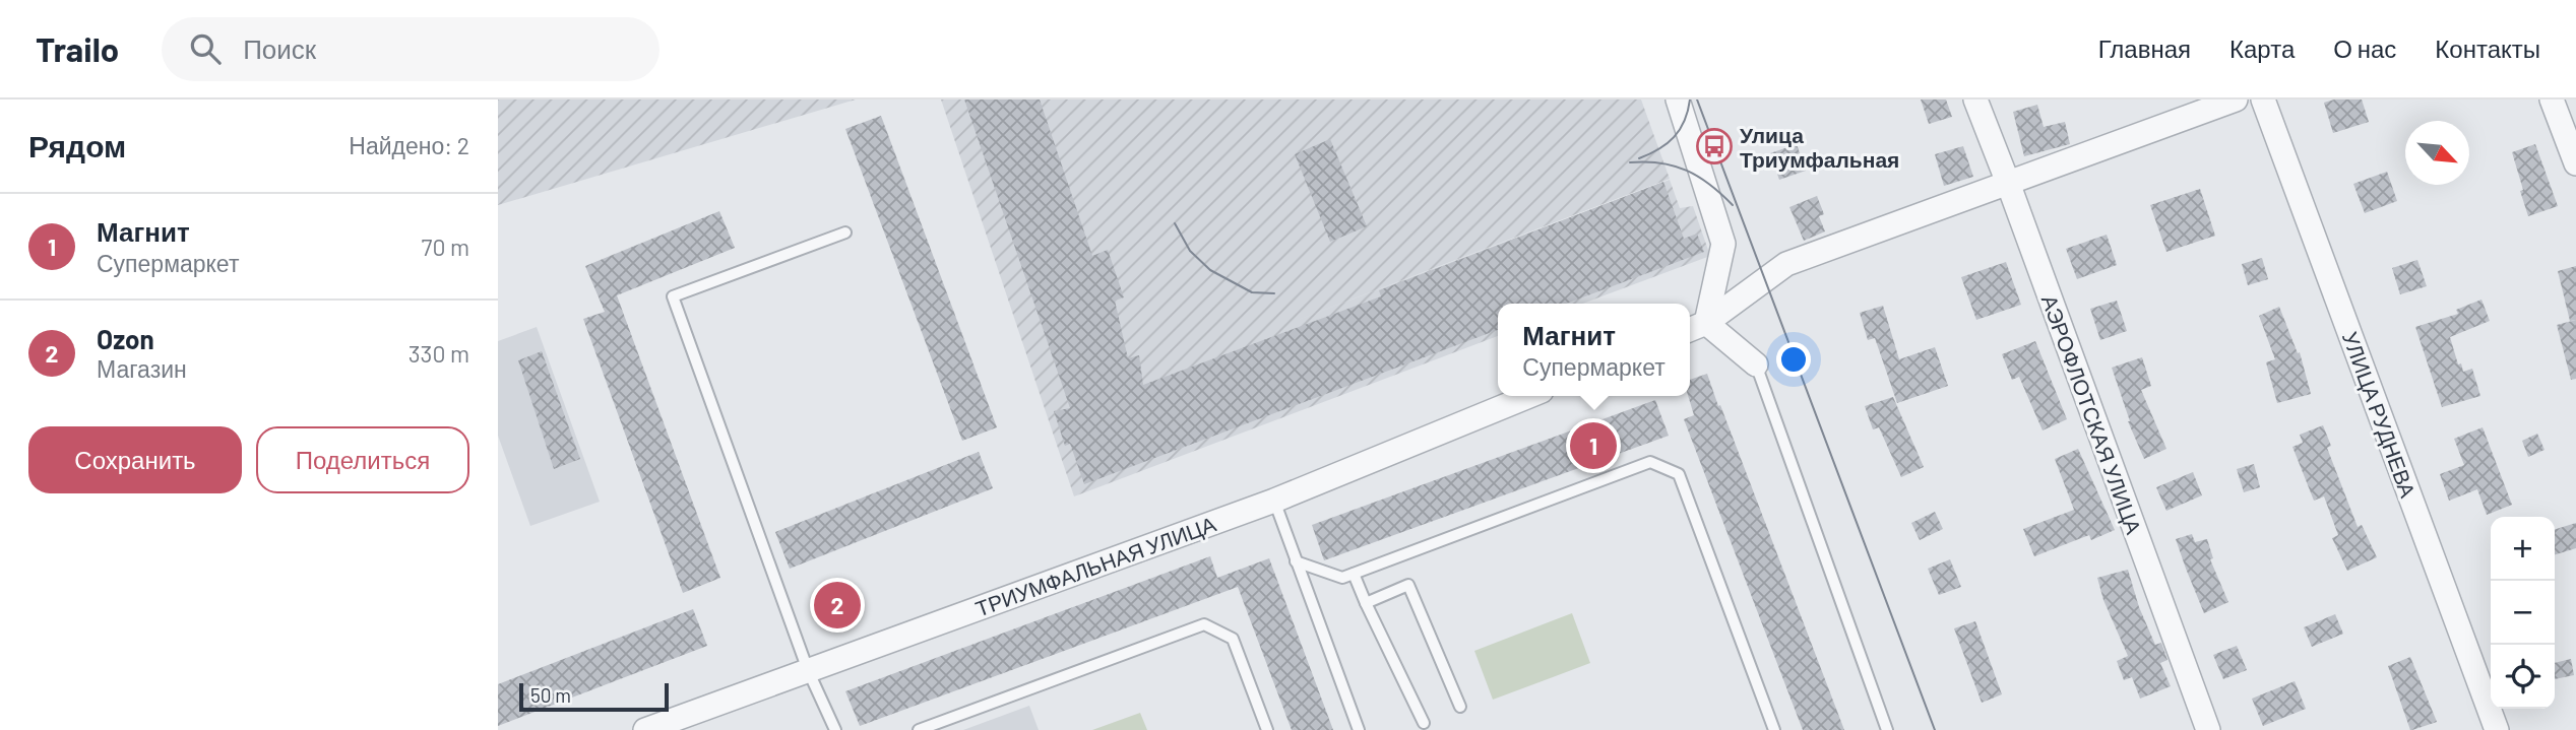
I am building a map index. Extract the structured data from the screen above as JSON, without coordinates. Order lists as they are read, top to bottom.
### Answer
{
  "streets": {
    "street": ["АЭРОФЛОТСКАЯ УЛИЦА", "УЛИЦА РУДНЕВА", "ТРИУМФАЛЬНАЯ УЛИЦА"]
  },
  "places": {
    "bus stop": ["Улица Триумфальная"]
  },
  "scale_bar": "50 m",
  "north": "bottom right",
  "page": {
    "header": "Trailo",
    "search": "Поиск",
    "nav": [
      "Главная",
      "Карта",
      "О нас",
      "Контакты"
    ],
    "heading": ["Рядом", "Найдено: 2"],
    "list": [
      {
        "mark": "1",
        "name": "Магнит",
        "note": "Супермаркет",
        "value": "70 m"
      },
      {
        "mark": "2",
        "name": "Ozon",
        "note": "Магазин",
        "value": "330 m"
      }
    ],
    "popup": ["Магнит", "Супермаркет"],
    "buttons": ["Сохранить", "Поделиться"],
    "pins": ["1", "2"],
    "map_buttons": ["+", "−"],
    "scale": "50 m"
  }
}
